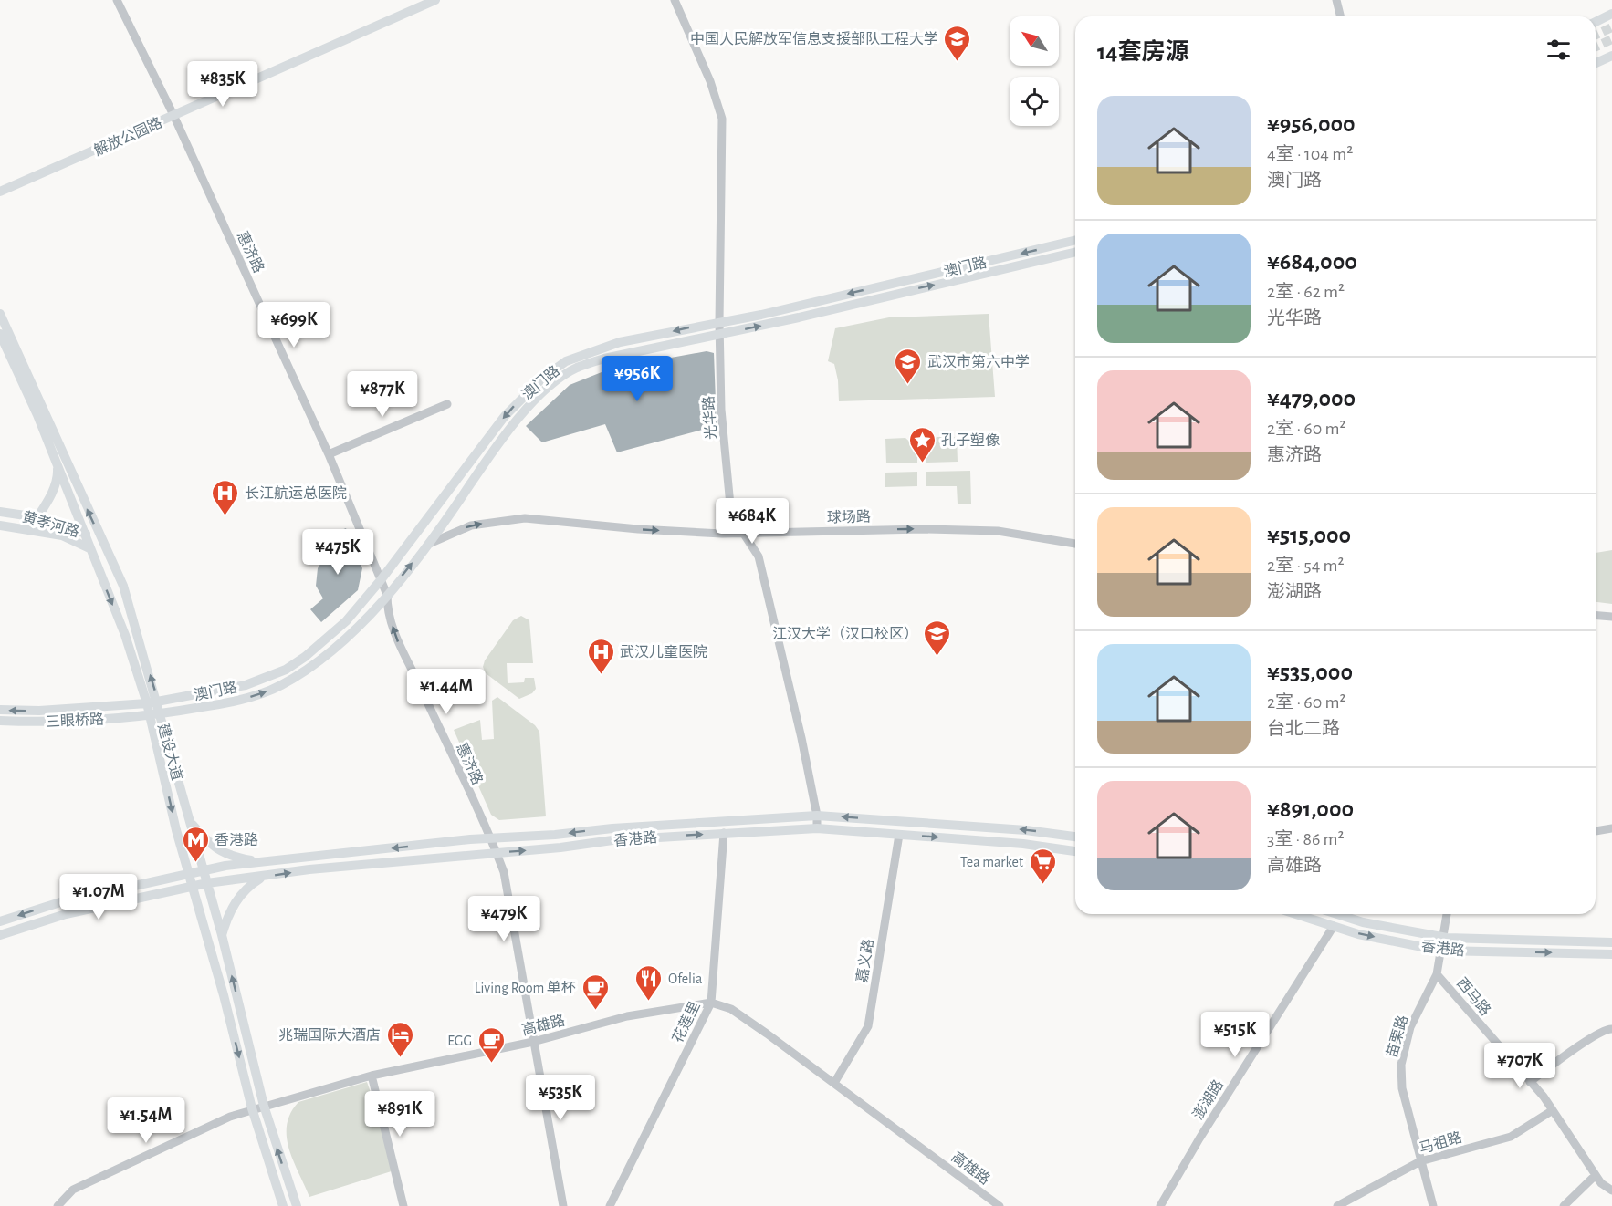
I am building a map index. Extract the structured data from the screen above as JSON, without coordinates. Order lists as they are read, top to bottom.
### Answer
{
  "streets": {
    "main road": [
      "解放公园路",
      "澳门路",
      "黄孝河路",
      "三眼桥路",
      "建设大道",
      "香港路"
    ],
    "street": [
      "惠济路",
      "光华路",
      "球场路",
      "嘉义路",
      "西马路",
      "花莲里",
      "高雄路",
      "苗栗路",
      "澎湖路",
      "马祖路"
    ]
  },
  "crossings": [
    ["解放公园路", "惠济路"],
    ["惠济路", "澳门路"],
    ["惠济路", "香港路"],
    ["惠济路", "高雄路"],
    ["澳门路", "光华路"],
    ["澳门路", "球场路"],
    ["澳门路", "三眼桥路"],
    ["澳门路", "建设大道"],
    ["光华路", "球场路"],
    ["光华路", "香港路"],
    ["黄孝河路", "建设大道"],
    ["三眼桥路", "建设大道"],
    ["建设大道", "香港路"],
    ["建设大道", "高雄路"],
    ["香港路", "嘉义路"],
    ["香港路", "花莲里"],
    ["香港路", "苗栗路"],
    ["香港路", "澎湖路"],
    ["嘉义路", "高雄路"],
    ["西马路", "苗栗路"],
    ["西马路", "马祖路"],
    ["花莲里", "高雄路"],
    ["苗栗路", "马祖路"]
  ],
  "one_way": ["球场路"],
  "places": {
    "school or university": ["中国人民解放军信息支援部队工程大学", "武汉市第六中学", "江汉大学（汉口校区）"],
    "place": ["孔子塑像"],
    "hospital": ["长江航运总医院", "武汉儿童医院"],
    "metro station": ["香港路"],
    "supermarket": ["Tea market"],
    "restaurant": ["Ofelia"],
    "cafe": ["Living Room 单杯", "EGG"],
    "hotel": ["兆瑞国际大酒店"]
  },
  "north": "top left",
  "page": {
    "heading": "14套房源",
    "price": [
      "¥835K",
      "¥699K",
      "¥956K",
      "¥877K",
      "¥684K",
      "¥475K",
      "¥1.44M",
      "¥1.07M",
      "¥479K",
      "¥515K",
      "¥707K",
      "¥535K",
      "¥891K",
      "¥1.54M"
    ],
    "list": [
      {
        "name": "¥956,000",
        "note": "4室 · 104 m² · 澳门路"
      },
      {
        "name": "¥684,000",
        "note": "2室 · 62 m² · 光华路"
      },
      {
        "name": "¥479,000",
        "note": "2室 · 60 m² · 惠济路"
      },
      {
        "name": "¥515,000",
        "note": "2室 · 54 m² · 澎湖路"
      },
      {
        "name": "¥535,000",
        "note": "2室 · 60 m² · 台北二路"
      },
      {
        "name": "¥891,000",
        "note": "3室 · 86 m² · 高雄路"
      }
    ]
  }
}
